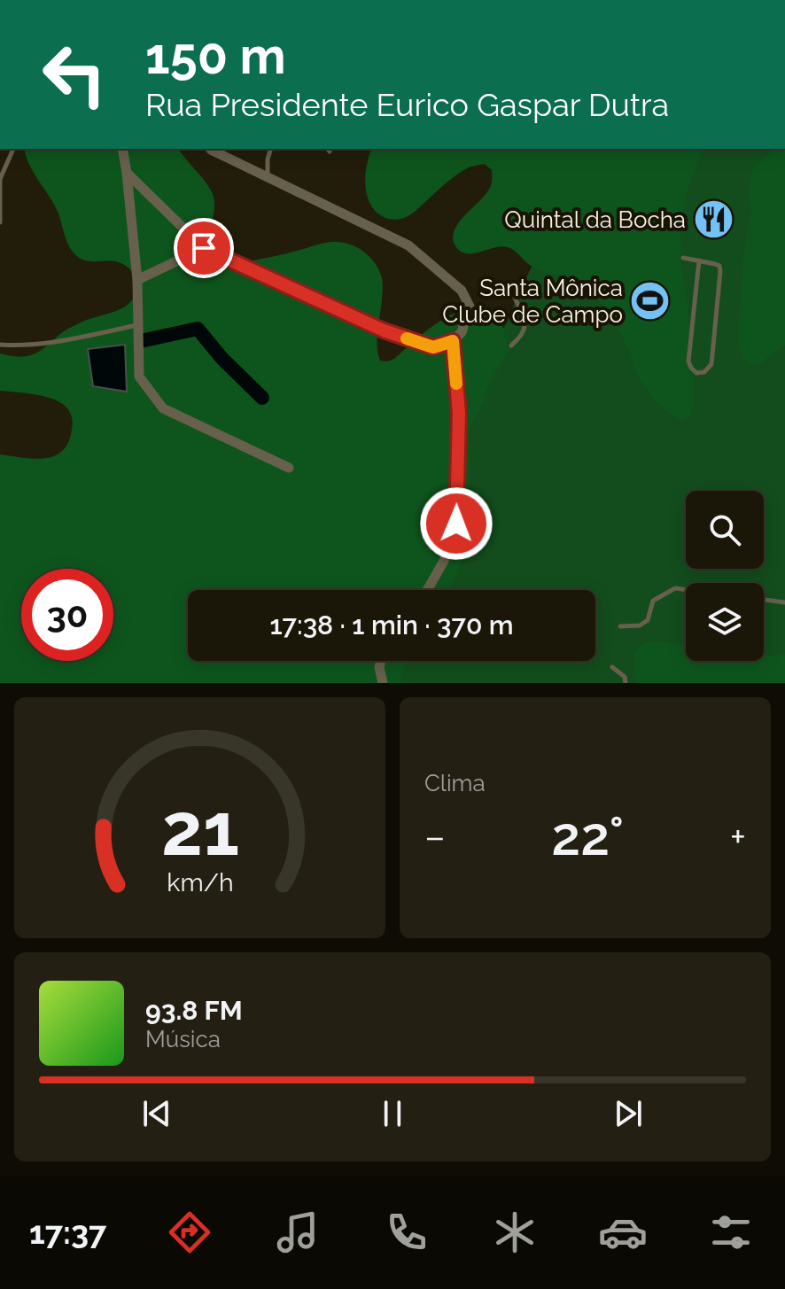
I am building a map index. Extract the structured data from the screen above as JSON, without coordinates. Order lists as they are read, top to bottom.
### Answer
{
  "places": {
    "restaurant": ["Quintal da Bocha"],
    "sports": ["Santa Mônica Clube de Campo"]
  },
  "page": {
    "turn": ["150 m", "Rua Presidente Eurico Gaspar Dutra"],
    "limit": "30",
    "trip": "17:38 · 1 min · 370 m",
    "tile": "Clima",
    "heat": ["−", "22°", "+"],
    "song": ["93.8 FM", "Música"],
    "tabs": "17:37",
    "gauge": ["21", "km/h"]
  }
}
